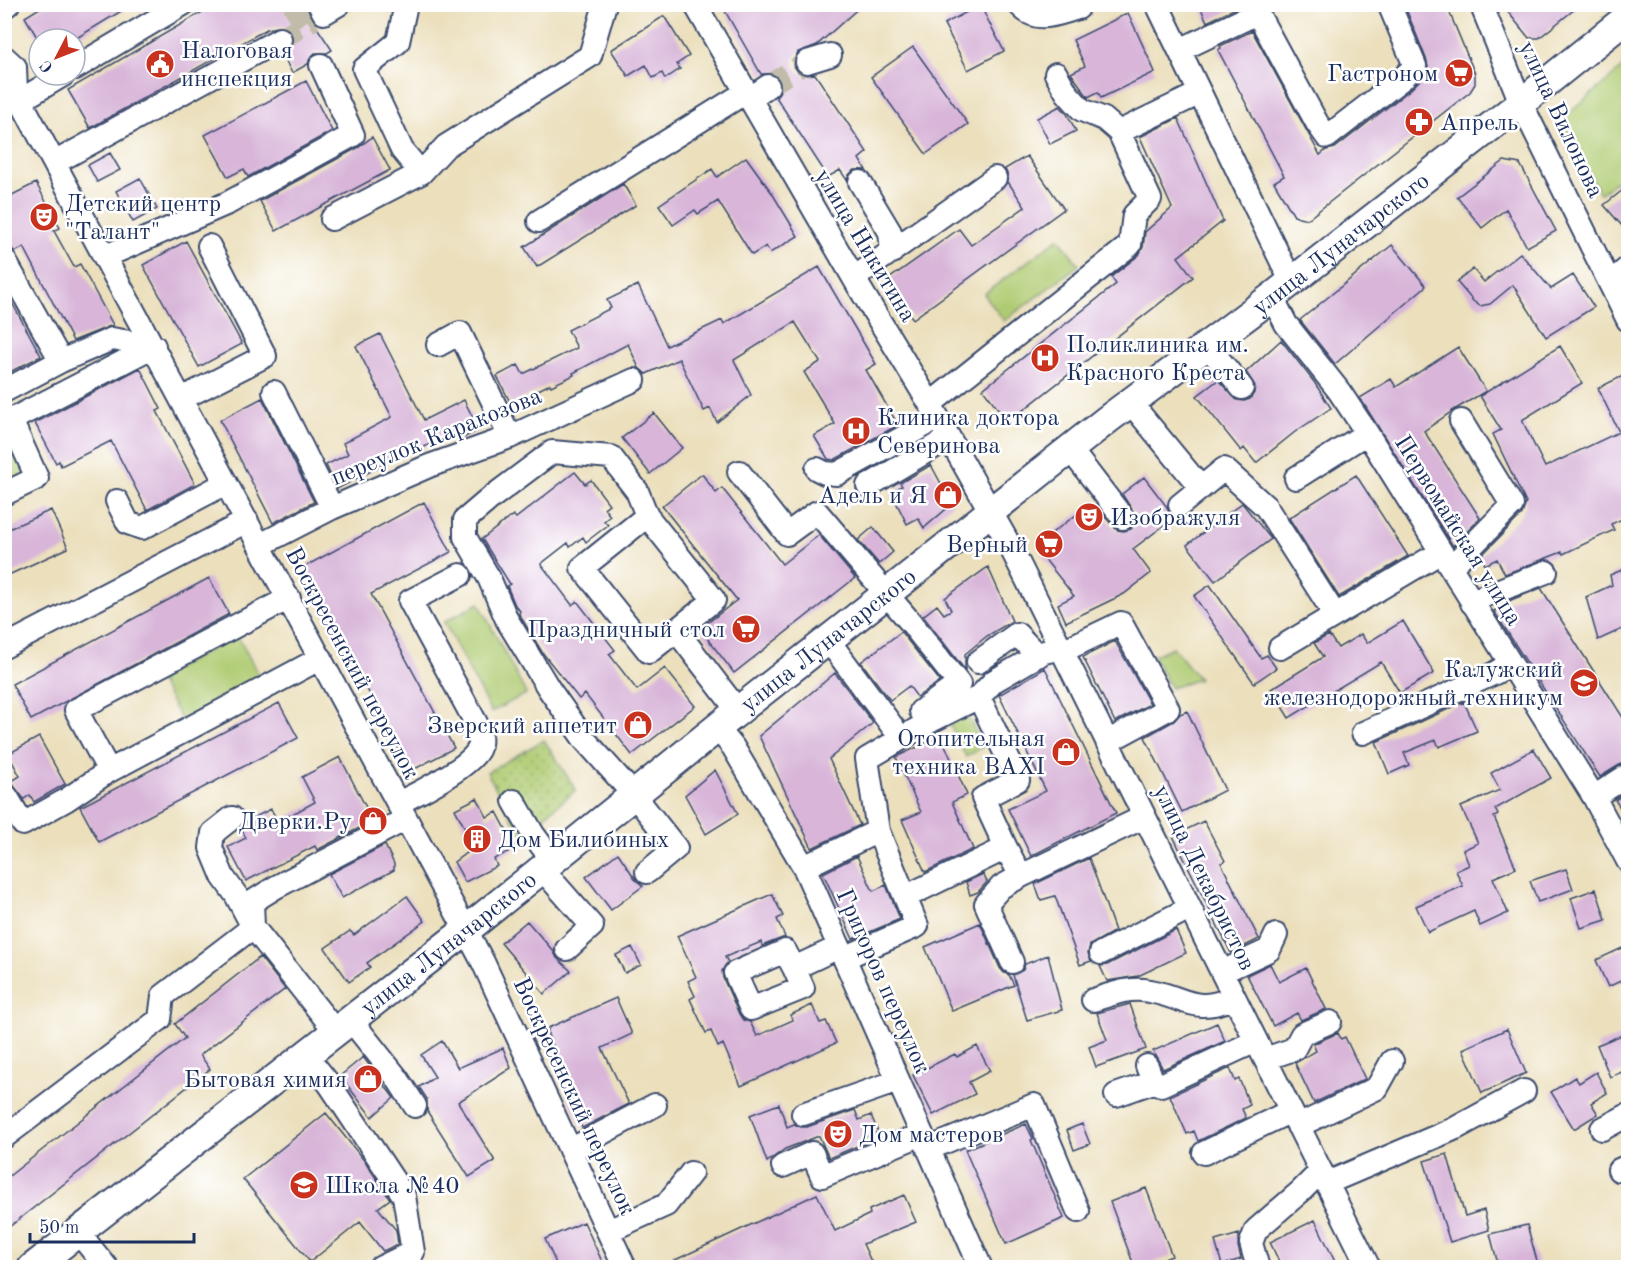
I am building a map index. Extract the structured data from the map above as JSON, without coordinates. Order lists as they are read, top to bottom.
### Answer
{
  "streets": {
    "main road": ["улица Луначарского"],
    "street": [
      "улица Вилонова",
      "улица Никитина",
      "переулок Каракозова",
      "Первомайская улица",
      "Воскресенский переулок",
      "улица Декабристов",
      "Григоров переулок"
    ]
  },
  "crossings": [
    ["улица Вилонова", "улица Луначарского"],
    ["улица Луначарского", "улица Никитина"],
    ["улица Луначарского", "Первомайская улица"],
    ["улица Луначарского", "Воскресенский переулок"],
    ["улица Луначарского", "улица Декабристов"],
    ["улица Луначарского", "Григоров переулок"],
    ["улица Никитина", "улица Декабристов"],
    ["переулок Каракозова", "Воскресенский переулок"]
  ],
  "places": {
    "public building": ["Налоговая инспекция"],
    "supermarket": ["Гастроном", "Верный", "Праздничный стол"],
    "pharmacy": ["Апрель"],
    "theatre": ["Детский центр \"Талант\"", "Изображуля", "Дом мастеров"],
    "hospital": ["Поликлиника им. Красного Креста", "Клиника доктора Северинова"],
    "shop": [
      "Адель и Я",
      "Зверский аппетит",
      "Отопительная техника BAXI",
      "Дверки.Ру",
      "Бытовая химия"
    ],
    "school or university": ["Калужский железнодорожный техникум", "Школа №40"],
    "building": ["Дом Билибиных"]
  },
  "scale_bar": "50 m",
  "north": "bottom left"
}
